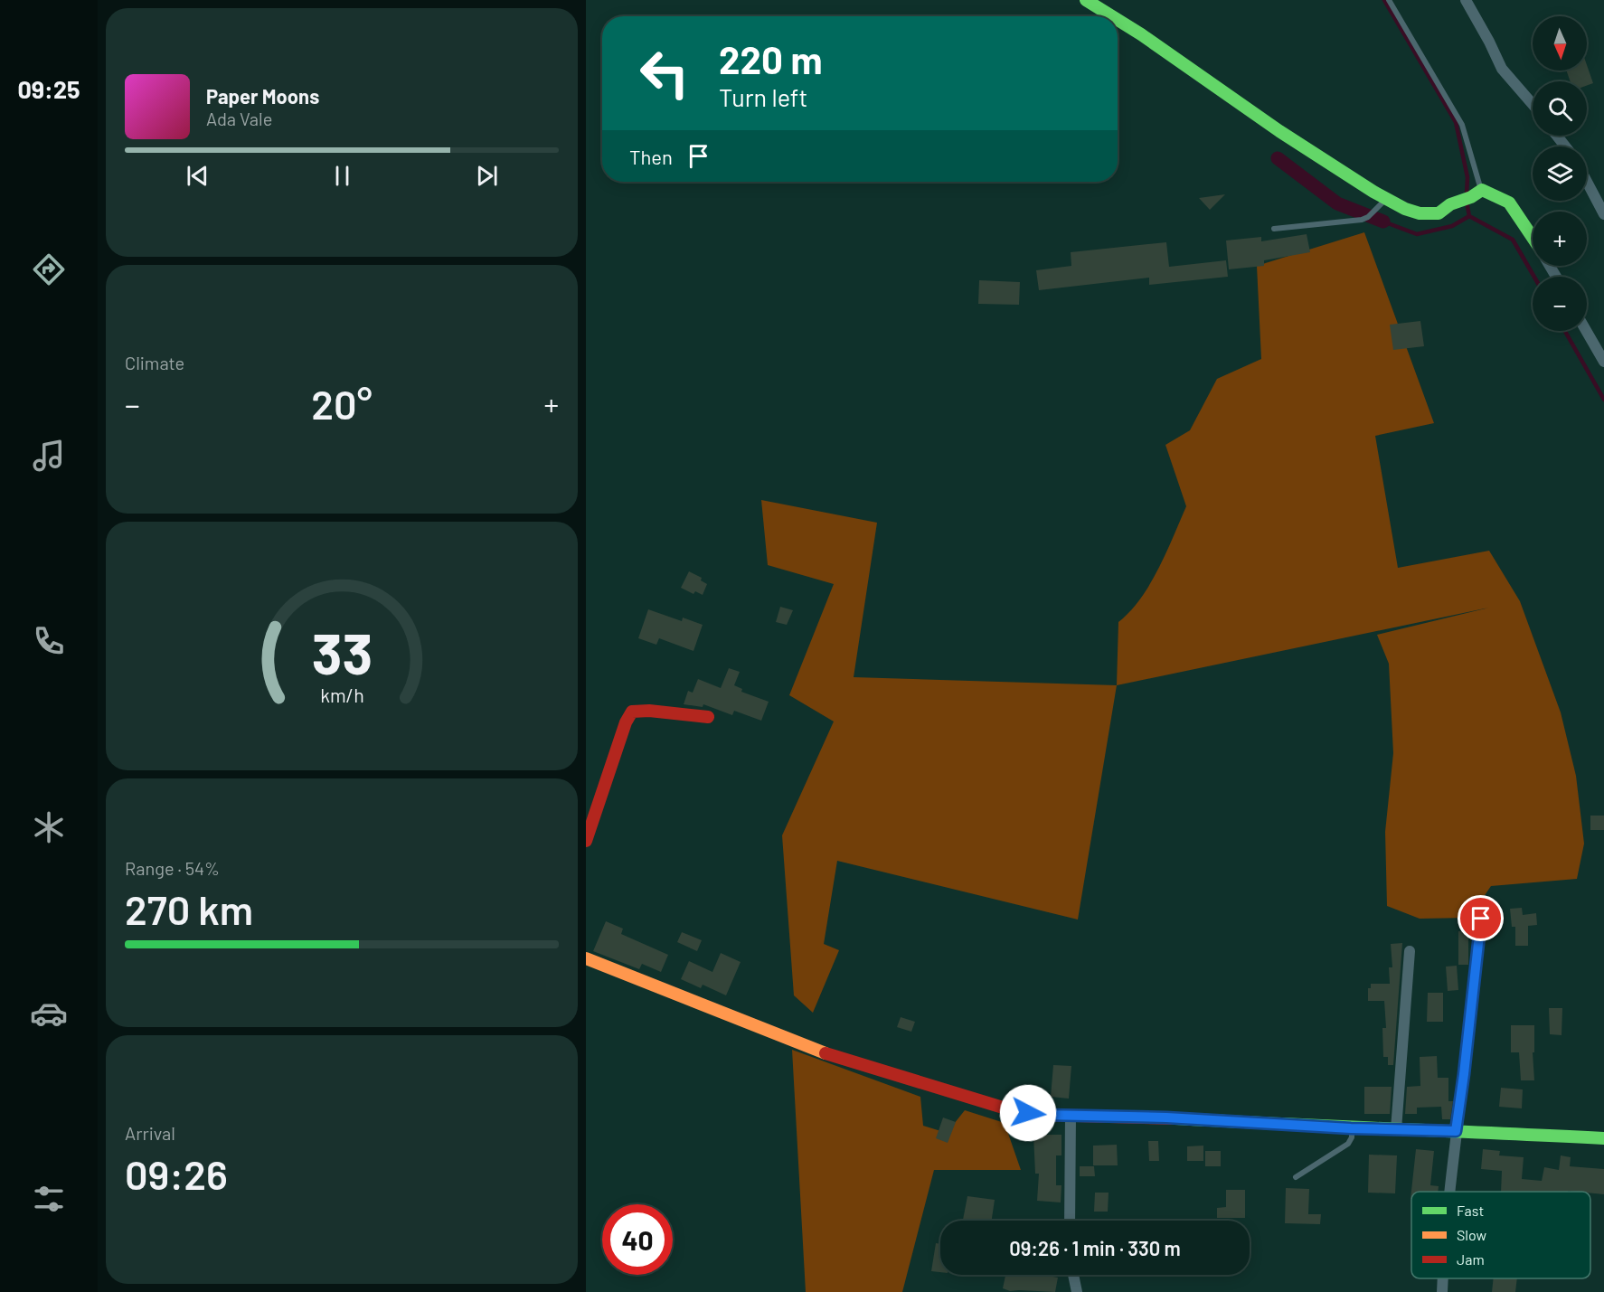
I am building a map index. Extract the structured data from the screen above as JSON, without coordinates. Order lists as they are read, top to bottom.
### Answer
{
  "legend": ["Fast", "Slow", "Jam"],
  "north": "bottom",
  "page": {
    "tabs": "09:25",
    "map_buttons": ["+", "−"],
    "turn": ["220 m", "Turn left"],
    "song": ["Paper Moons", "Ada Vale"],
    "then": "Then",
    "tile": [
      "Climate",
      ["Range · 54%", "270 km"],
      ["Arrival", "09:26"]
    ],
    "heat": ["−", "20°", "+"],
    "limit": "40",
    "trip": "09:26 · 1 min · 330 m",
    "gauge": ["33", "km/h"]
  }
}
